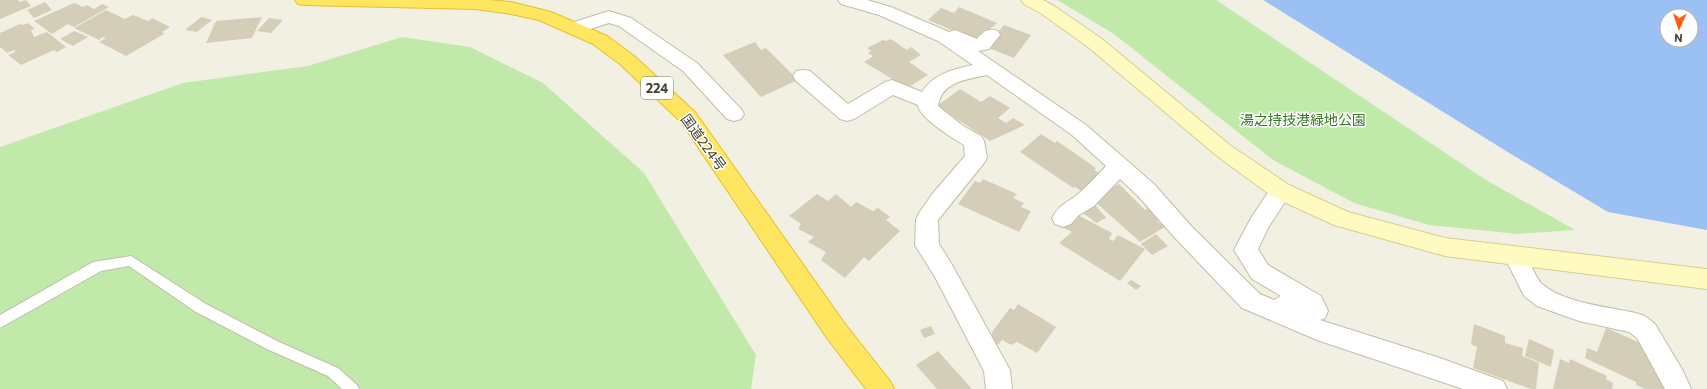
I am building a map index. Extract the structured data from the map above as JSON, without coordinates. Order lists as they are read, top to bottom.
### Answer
{
  "streets": {
    "highway": ["224", "国道224号"]
  },
  "parks": ["湯之持技港緑地公園"],
  "north": "bottom"
}
